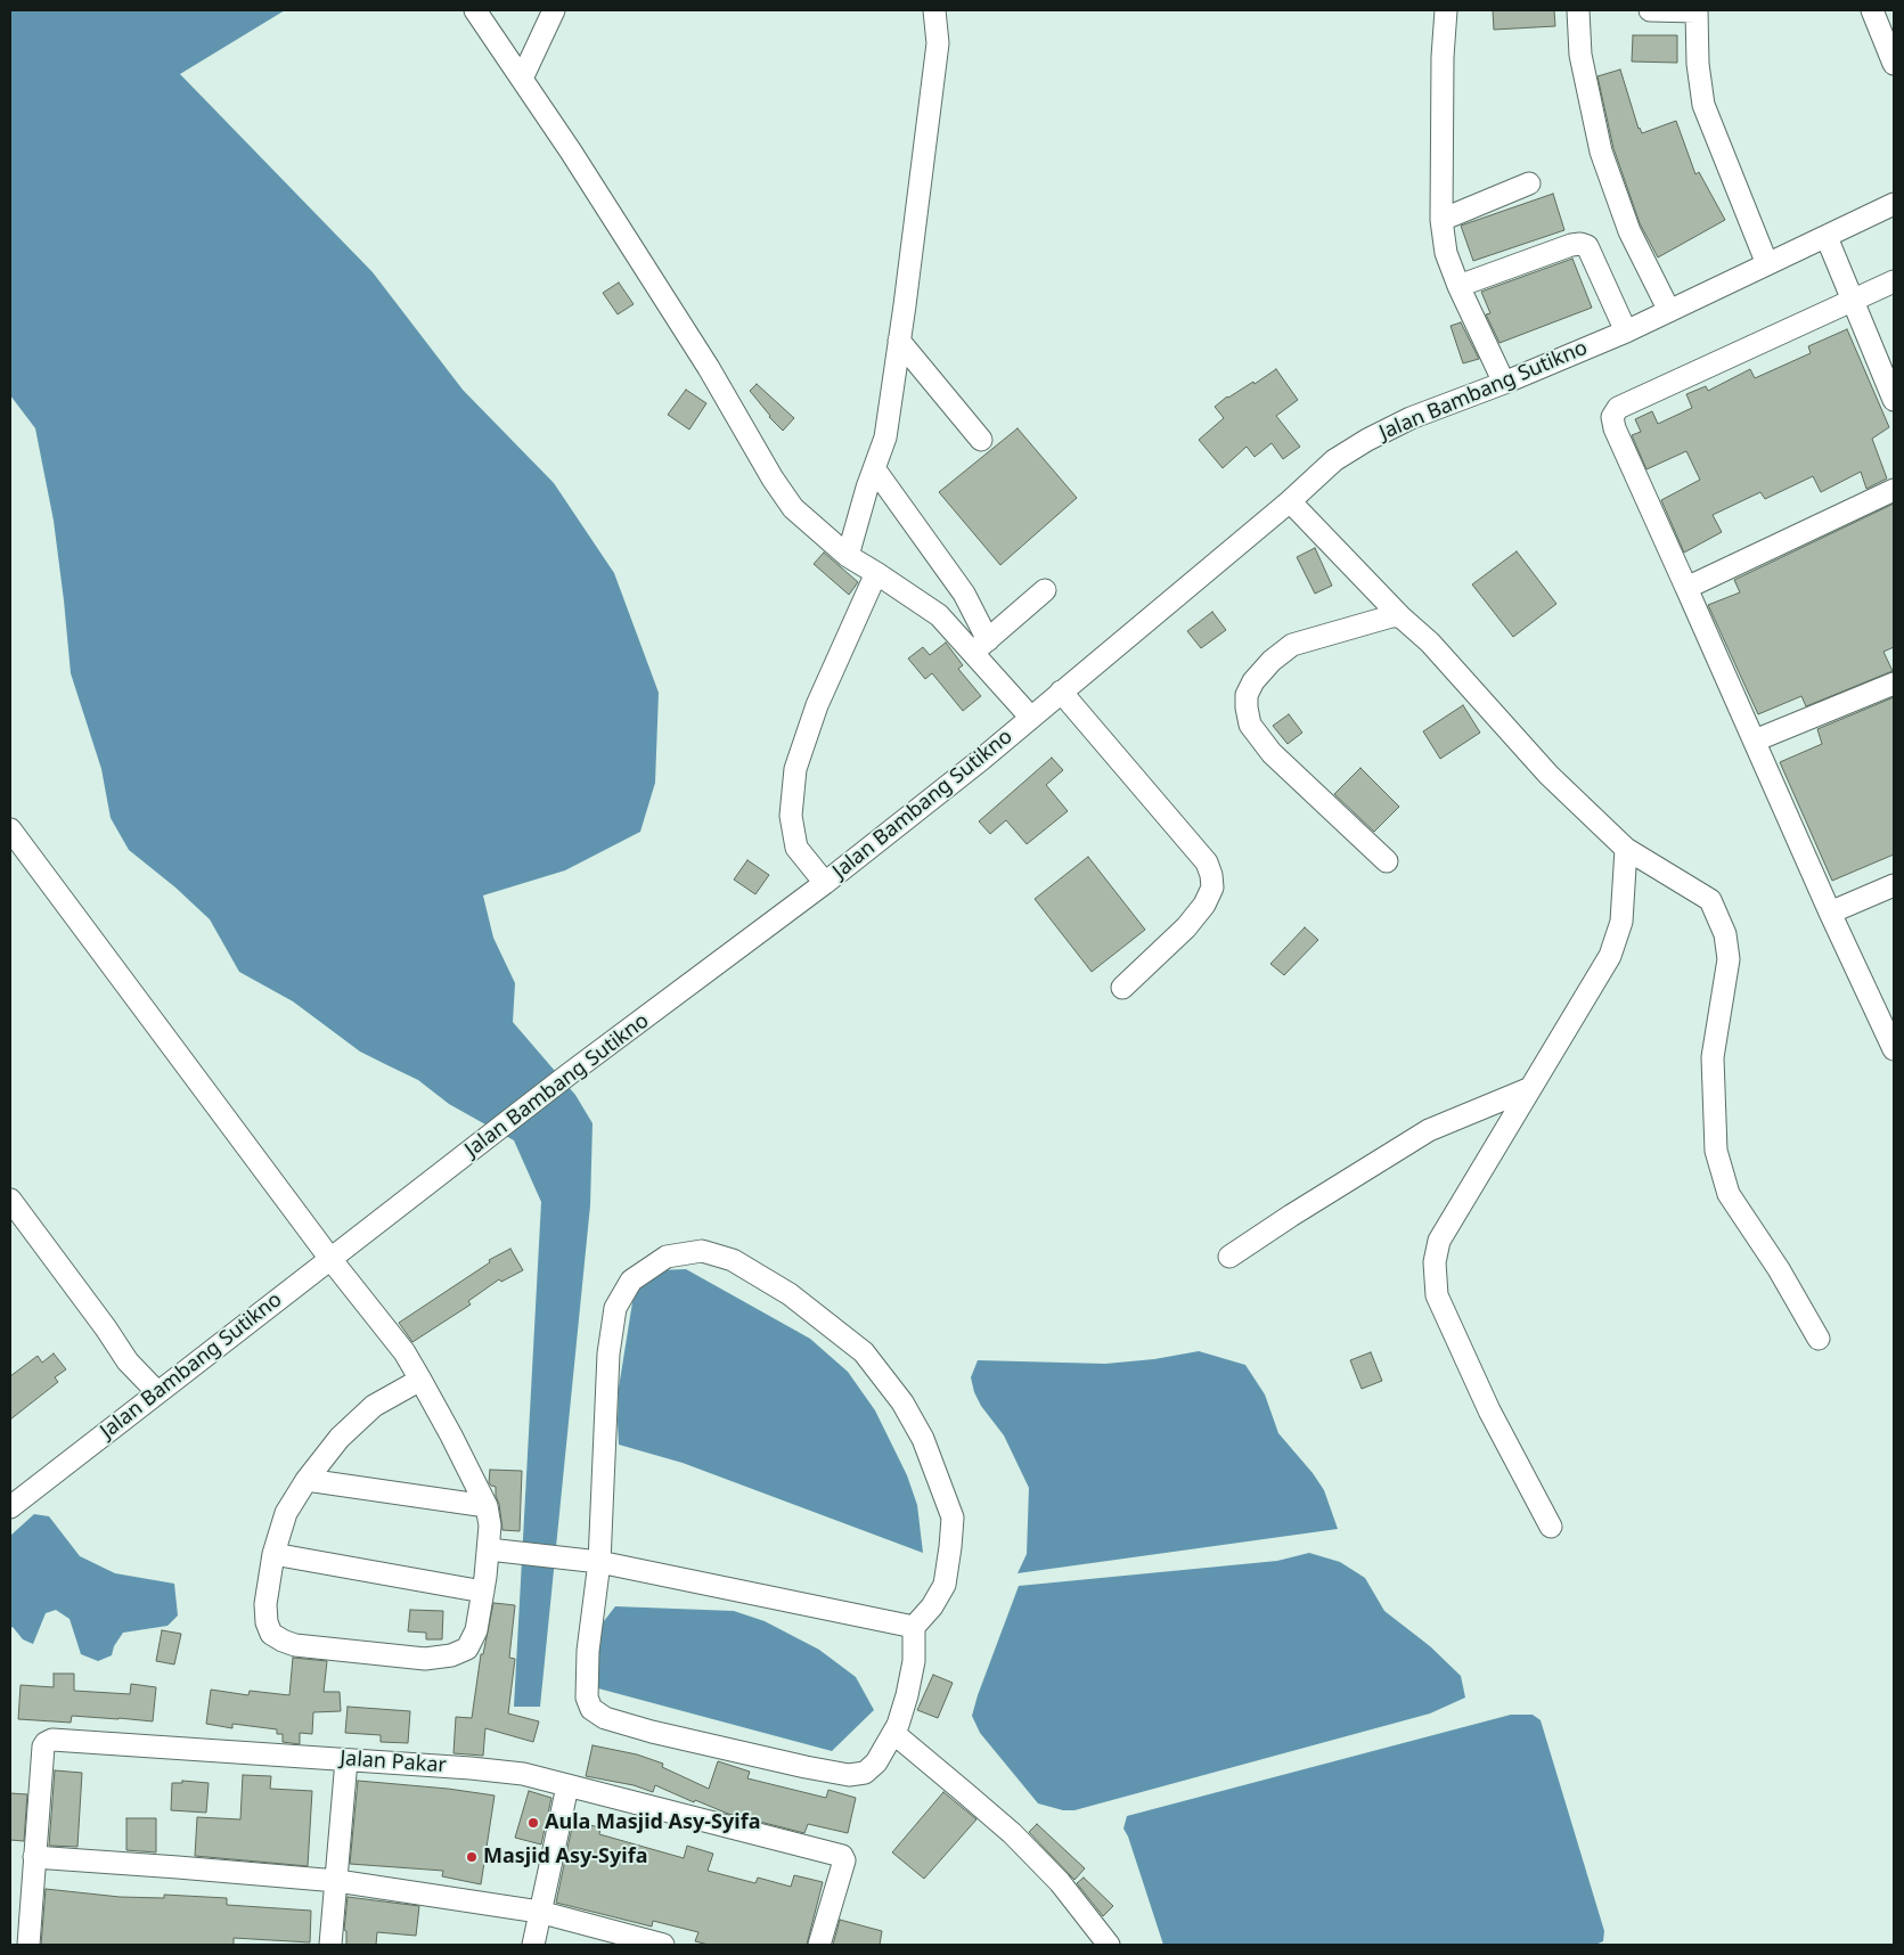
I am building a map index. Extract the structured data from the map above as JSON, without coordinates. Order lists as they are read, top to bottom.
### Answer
{
  "streets": {
    "street": ["Jalan Bambang Sutikno", "Jalan Pakar"]
  },
  "places": ["Aula Masjid Asy-Syifa", "Masjid Asy-Syifa"]
}
